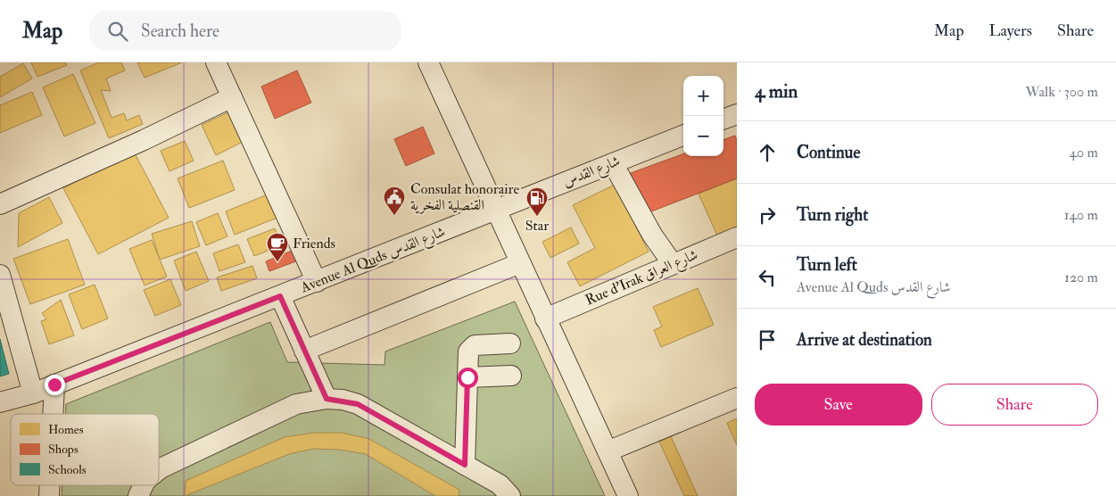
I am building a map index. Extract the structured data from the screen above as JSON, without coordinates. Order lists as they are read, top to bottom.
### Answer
{
  "streets": {
    "street": ["شارع القدس", "Avenue Al Quds شارع القدس", "Rue d'Irak شارع العراق"]
  },
  "crossings": [
    ["شارع القدس", "Avenue Al Quds شارع القدس"]
  ],
  "places": {
    "public building": ["Consulat honoraire القنصلية الفخرية"],
    "fuel station": ["Star"],
    "cafe": ["Friends"]
  },
  "legend": ["Homes", "Shops", "Schools"],
  "page": {
    "header": "Map",
    "search": "Search here",
    "nav": ["Map", "Layers", "Share"],
    "heading": ["4 min", "Walk · 300 m"],
    "map_buttons": ["+", "−"],
    "list": [
      ["Continue", "40 m"],
      ["Turn right", "140 m"],
      ["Turn left", "Avenue Al Quds شارع القدس", "120 m"],
      "Arrive at destination"
    ],
    "buttons": ["Save", "Share"]
  }
}
